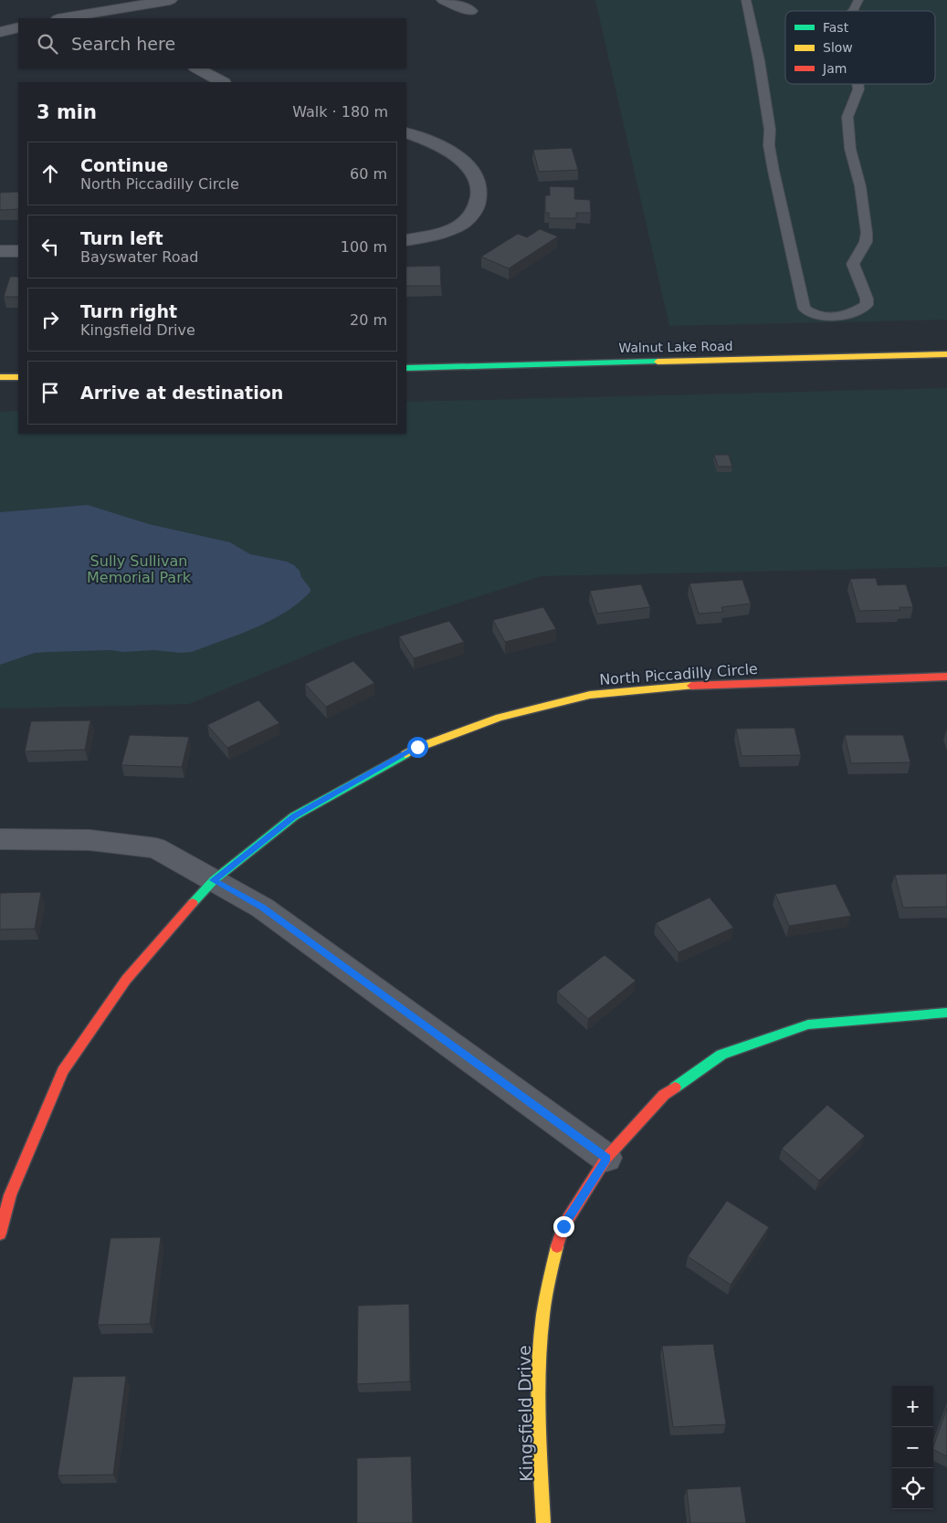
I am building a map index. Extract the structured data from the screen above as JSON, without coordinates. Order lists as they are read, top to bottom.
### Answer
{
  "streets": {
    "street": ["Walnut Lake Road", "North Piccadilly Circle", "Kingsfield Drive"]
  },
  "parks": ["Sully Sullivan Memorial Park"],
  "legend": ["Fast", "Slow", "Jam"],
  "page": {
    "search": "Search here",
    "heading": ["3 min", "Walk · 180 m"],
    "list": [
      ["Continue", "North Piccadilly Circle", "60 m"],
      ["Turn left", "Bayswater Road", "100 m"],
      ["Turn right", "Kingsfield Drive", "20 m"],
      "Arrive at destination"
    ],
    "map_buttons": ["+", "−"]
  }
}
